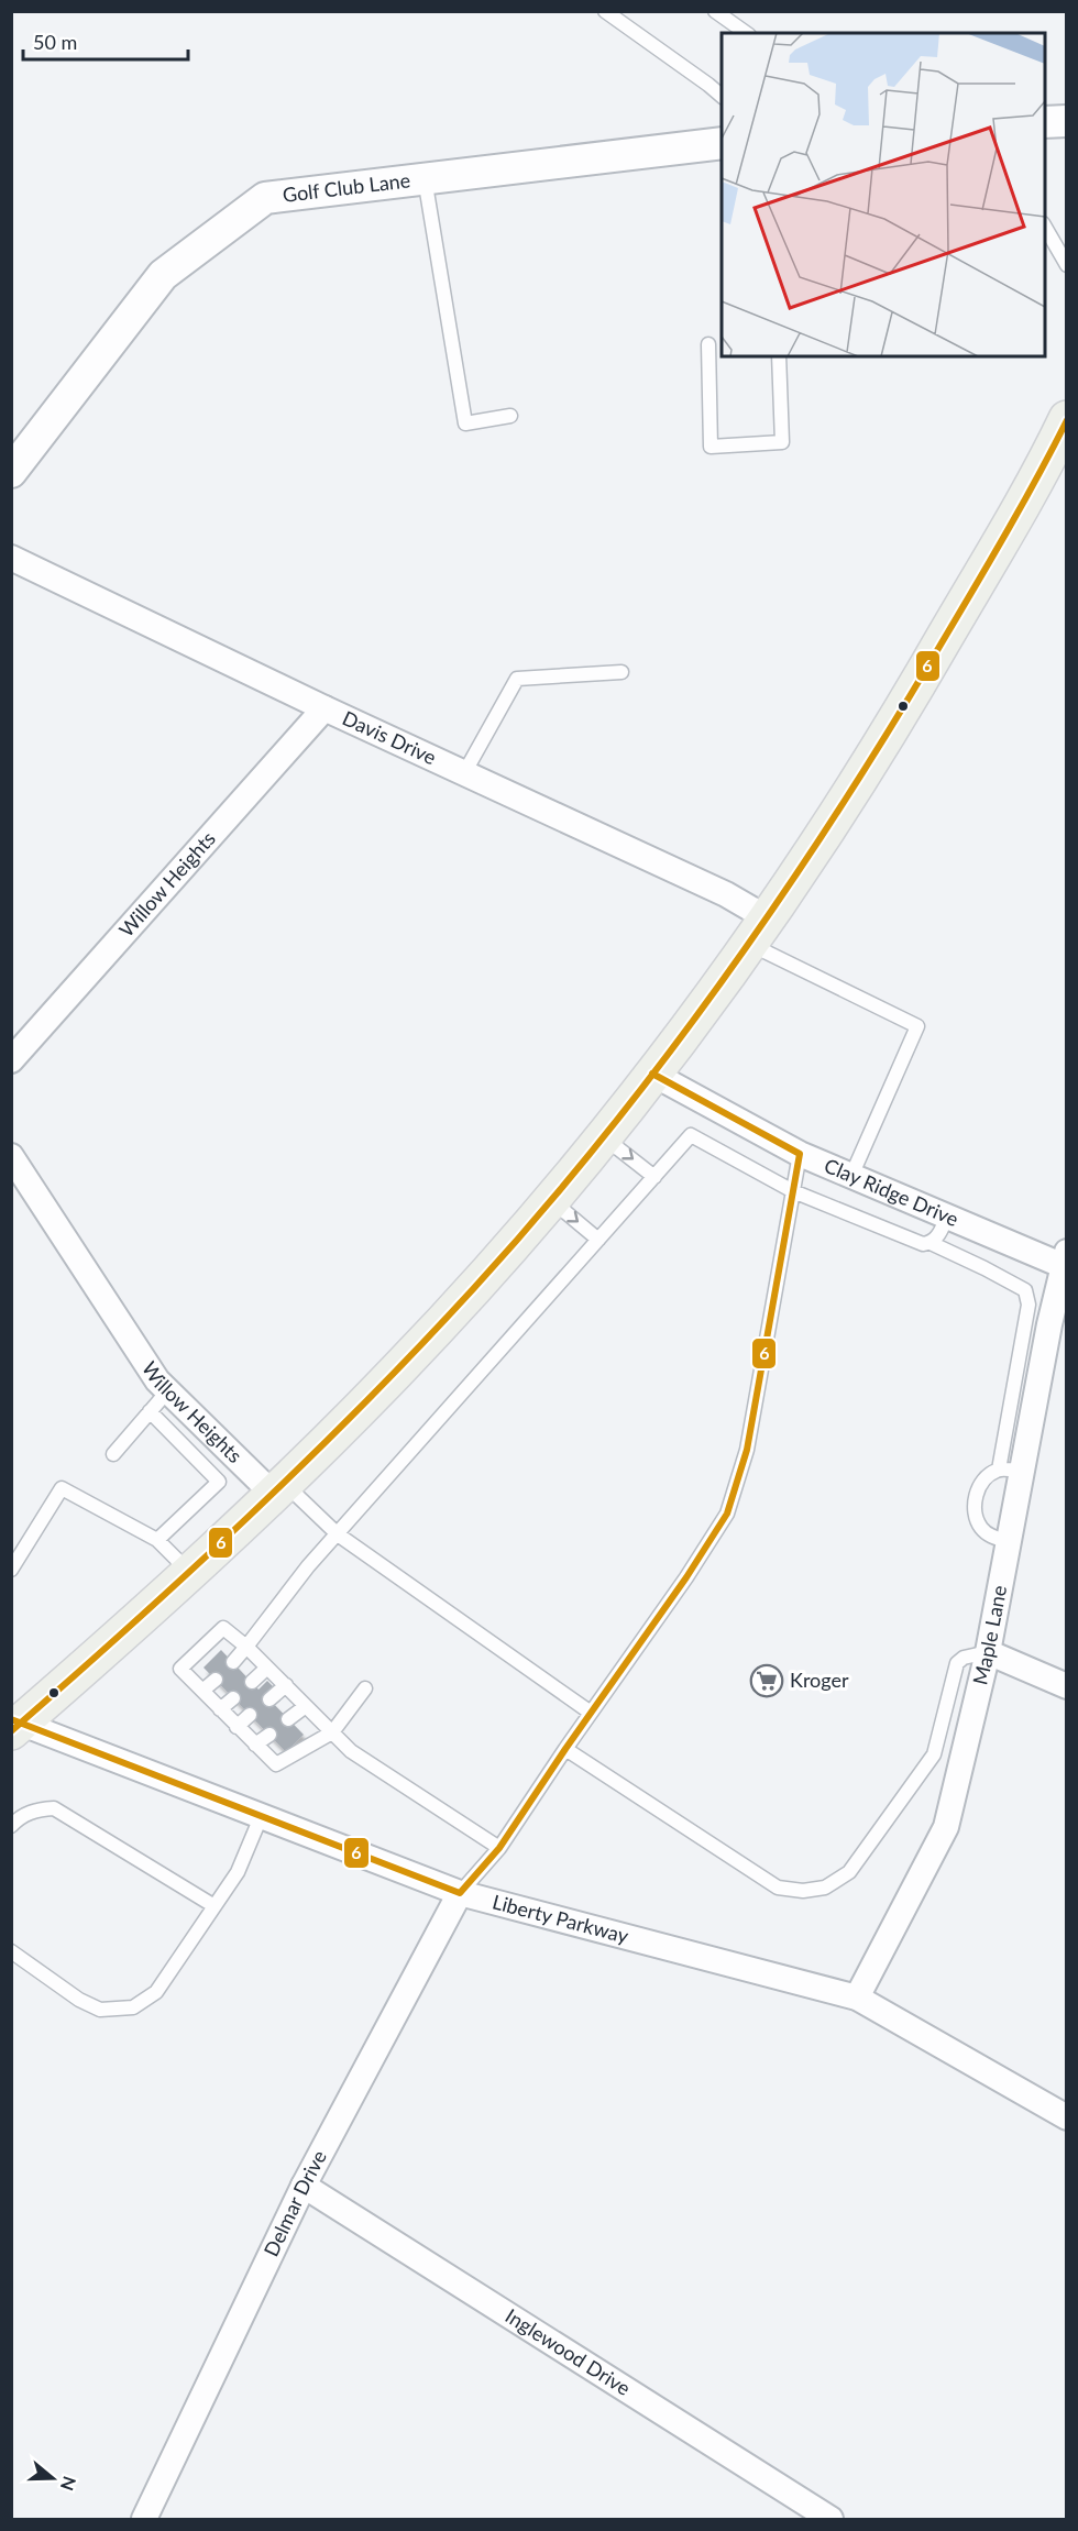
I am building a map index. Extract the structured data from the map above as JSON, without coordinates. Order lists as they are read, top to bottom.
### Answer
{
  "streets": {
    "street": [
      "Golf Club Lane",
      "Davis Drive",
      "Willow Heights",
      "Clay Ridge Drive",
      "Maple Lane",
      "Liberty Parkway",
      "Delmar Drive",
      "Inglewood Drive"
    ]
  },
  "crossings": [
    ["Davis Drive", "Willow Heights"],
    ["Clay Ridge Drive", "Maple Lane"],
    ["Maple Lane", "Liberty Parkway"],
    ["Liberty Parkway", "Delmar Drive"],
    ["Delmar Drive", "Inglewood Drive"]
  ],
  "places": {
    "supermarket": ["Kroger"]
  },
  "lines": ["transit line 6"],
  "scale_bar": "50 m",
  "north": "right"
}
